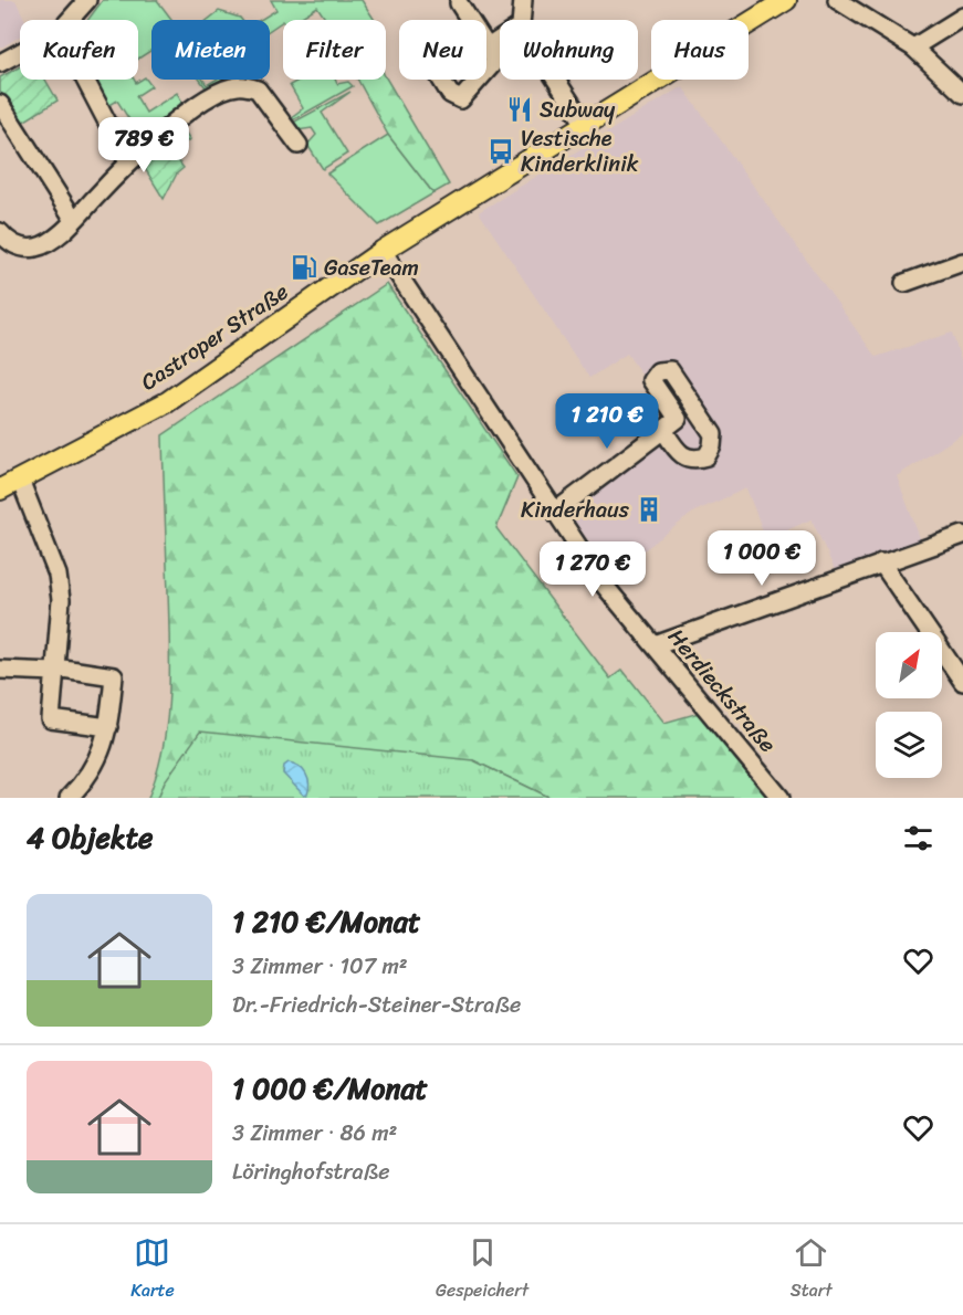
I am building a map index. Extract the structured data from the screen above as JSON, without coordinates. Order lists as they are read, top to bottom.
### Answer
{
  "streets": {
    "main road": ["Castroper Straße"],
    "street": ["Herdieckstraße"]
  },
  "crossings": [
    ["Castroper Straße", "Herdieckstraße"]
  ],
  "places": {
    "restaurant": ["Subway"],
    "bus stop": ["Vestische Kinderklinik"],
    "fuel station": ["GaseTeam"],
    "building": ["Kinderhaus"]
  },
  "north": "top right",
  "page": {
    "chip": [
      "Kaufen",
      "Mieten",
      "Filter",
      "Neu",
      "Wohnung",
      "Haus"
    ],
    "price": [
      "789 €",
      "1 210 €",
      "1 000 €",
      "1 270 €"
    ],
    "heading": "4 Objekte",
    "list": [
      {
        "name": "1 210 €/Monat",
        "note": "3 Zimmer · 107 m² · Dr.-Friedrich-Steiner-Straße"
      },
      {
        "name": "1 000 €/Monat",
        "note": "3 Zimmer · 86 m² · Löringhofstraße"
      }
    ],
    "tabs": ["Karte", "Gespeichert", "Start"]
  }
}
